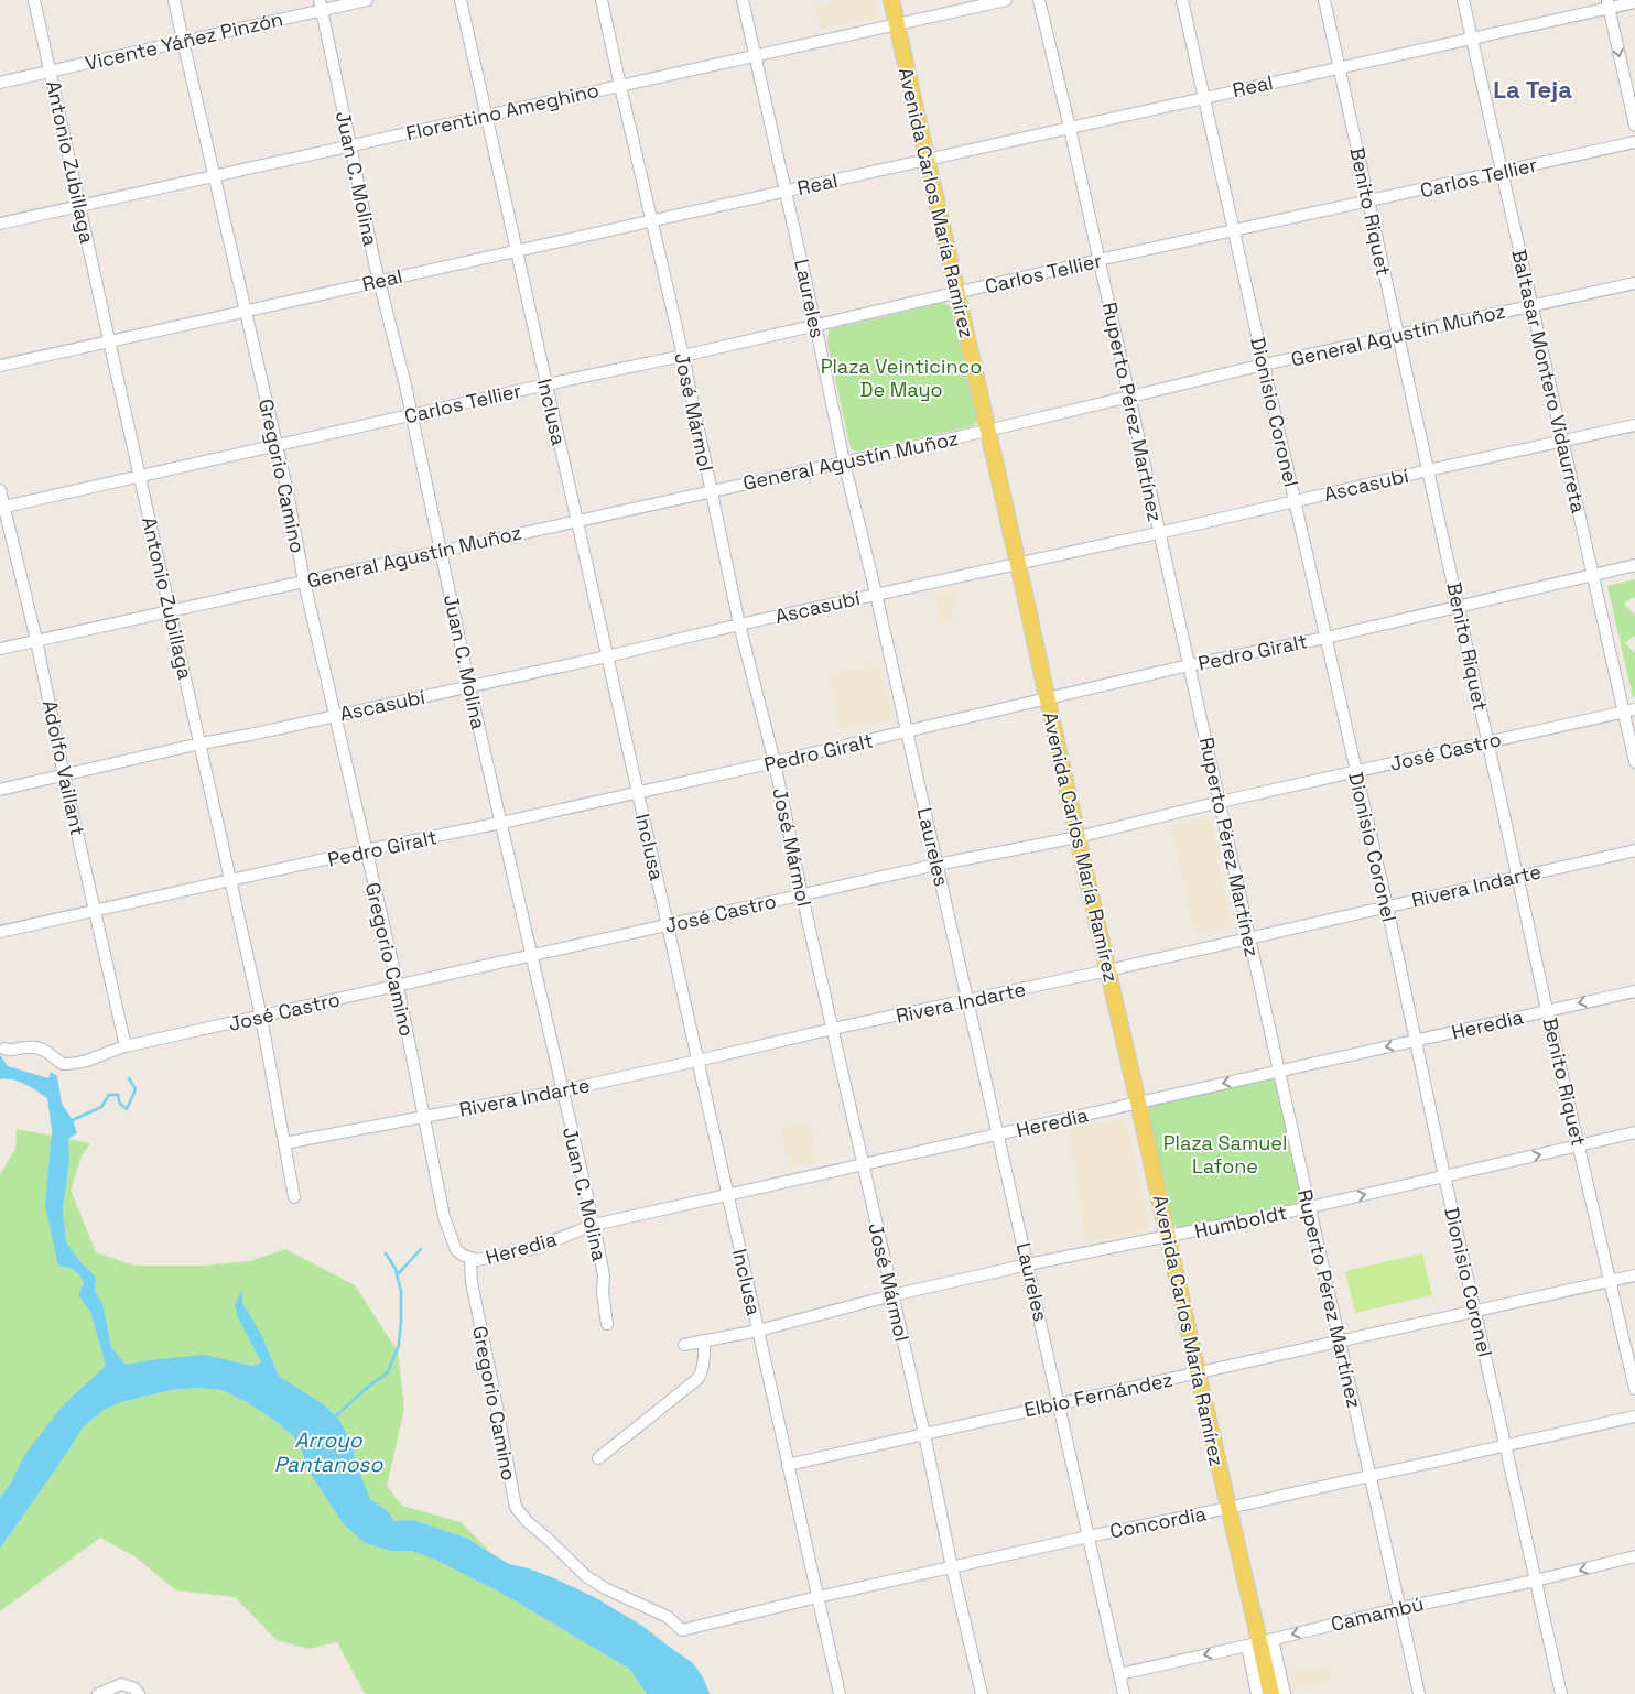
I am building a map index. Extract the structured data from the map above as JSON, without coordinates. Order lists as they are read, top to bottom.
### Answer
{
  "streets": {
    "main road": ["Avenida Carlos María Ramírez"],
    "street": [
      "Vicente Yáñez Pinzón",
      "Real",
      "Florentino Ameghino",
      "Antonio Zubillaga",
      "Carlos Tellier",
      "Juan C. Molina",
      "Benito Riquet",
      "Laureles",
      "General Agustín Muñoz",
      "Baltasar Montero Vidaurreta",
      "Inclusa",
      "José Mármol",
      "Ruperto Pérez Martínez",
      "Dionisio Coronel",
      "Gregorio Camino",
      "Ascasubí",
      "Pedro Giralt",
      "José Castro",
      "Adolfo Vaillant",
      "Rivera Indarte",
      "Heredia",
      "Humboldt",
      "Elbio Fernández",
      "Concordia",
      "Camambú"
    ]
  },
  "crossings": [
    ["Vicente Yáñez Pinzón", "Antonio Zubillaga"],
    ["Vicente Yáñez Pinzón", "Juan C. Molina"],
    ["Vicente Yáñez Pinzón", "Gregorio Camino"],
    ["Real", "Antonio Zubillaga"],
    ["Real", "Juan C. Molina"],
    ["Real", "Avenida Carlos María Ramírez"],
    ["Real", "Benito Riquet"],
    ["Real", "Laureles"],
    ["Real", "Baltasar Montero Vidaurreta"],
    ["Real", "Inclusa"],
    ["Real", "José Mármol"],
    ["Real", "Ruperto Pérez Martínez"],
    ["Real", "Dionisio Coronel"],
    ["Real", "Gregorio Camino"],
    ["Florentino Ameghino", "Antonio Zubillaga"],
    ["Florentino Ameghino", "Juan C. Molina"],
    ["Florentino Ameghino", "Avenida Carlos María Ramírez"],
    ["Florentino Ameghino", "Laureles"],
    ["Florentino Ameghino", "Inclusa"],
    ["Florentino Ameghino", "José Mármol"],
    ["Florentino Ameghino", "Gregorio Camino"],
    ["Antonio Zubillaga", "Carlos Tellier"],
    ["Antonio Zubillaga", "General Agustín Muñoz"],
    ["Antonio Zubillaga", "Ascasubí"],
    ["Antonio Zubillaga", "Pedro Giralt"],
    ["Antonio Zubillaga", "José Castro"],
    ["Antonio Zubillaga", "Rivera Indarte"],
    ["Carlos Tellier", "Juan C. Molina"],
    ["Carlos Tellier", "Avenida Carlos María Ramírez"],
    ["Carlos Tellier", "Benito Riquet"],
    ["Carlos Tellier", "Laureles"],
    ["Carlos Tellier", "Baltasar Montero Vidaurreta"],
    ["Carlos Tellier", "Inclusa"],
    ["Carlos Tellier", "José Mármol"],
    ["Carlos Tellier", "Ruperto Pérez Martínez"],
    ["Carlos Tellier", "Dionisio Coronel"],
    ["Carlos Tellier", "Gregorio Camino"],
    ["Carlos Tellier", "Adolfo Vaillant"],
    ["Juan C. Molina", "General Agustín Muñoz"],
    ["Juan C. Molina", "Ascasubí"],
    ["Juan C. Molina", "Pedro Giralt"],
    ["Juan C. Molina", "José Castro"],
    ["Juan C. Molina", "Rivera Indarte"],
    ["Juan C. Molina", "Heredia"],
    ["Avenida Carlos María Ramírez", "General Agustín Muñoz"],
    ["Avenida Carlos María Ramírez", "Ascasubí"],
    ["Avenida Carlos María Ramírez", "Pedro Giralt"],
    ["Avenida Carlos María Ramírez", "José Castro"],
    ["Avenida Carlos María Ramírez", "Rivera Indarte"],
    ["Avenida Carlos María Ramírez", "Heredia"],
    ["Avenida Carlos María Ramírez", "Humboldt"],
    ["Avenida Carlos María Ramírez", "Elbio Fernández"],
    ["Avenida Carlos María Ramírez", "Concordia"],
    ["Avenida Carlos María Ramírez", "Camambú"],
    ["Benito Riquet", "General Agustín Muñoz"],
    ["Benito Riquet", "Ascasubí"],
    ["Benito Riquet", "Pedro Giralt"],
    ["Benito Riquet", "José Castro"],
    ["Benito Riquet", "Rivera Indarte"],
    ["Benito Riquet", "Heredia"],
    ["Benito Riquet", "Humboldt"],
    ["Benito Riquet", "Elbio Fernández"],
    ["Laureles", "General Agustín Muñoz"],
    ["Laureles", "Ascasubí"],
    ["Laureles", "Pedro Giralt"],
    ["Laureles", "José Castro"],
    ["Laureles", "Rivera Indarte"],
    ["Laureles", "Heredia"],
    ["Laureles", "Humboldt"],
    ["Laureles", "Elbio Fernández"],
    ["Laureles", "Concordia"],
    ["Laureles", "Camambú"],
    ["General Agustín Muñoz", "Baltasar Montero Vidaurreta"],
    ["General Agustín Muñoz", "Inclusa"],
    ["General Agustín Muñoz", "José Mármol"],
    ["General Agustín Muñoz", "Ruperto Pérez Martínez"],
    ["General Agustín Muñoz", "Dionisio Coronel"],
    ["General Agustín Muñoz", "Gregorio Camino"],
    ["General Agustín Muñoz", "Adolfo Vaillant"],
    ["Baltasar Montero Vidaurreta", "Ascasubí"],
    ["Baltasar Montero Vidaurreta", "Pedro Giralt"],
    ["Baltasar Montero Vidaurreta", "José Castro"],
    ["Inclusa", "Ascasubí"],
    ["Inclusa", "Pedro Giralt"],
    ["Inclusa", "José Castro"],
    ["Inclusa", "Rivera Indarte"],
    ["Inclusa", "Heredia"],
    ["Inclusa", "Humboldt"],
    ["Inclusa", "Elbio Fernández"],
    ["Inclusa", "Concordia"],
    ["José Mármol", "Ascasubí"],
    ["José Mármol", "Pedro Giralt"],
    ["José Mármol", "José Castro"],
    ["José Mármol", "Rivera Indarte"],
    ["José Mármol", "Heredia"],
    ["José Mármol", "Humboldt"],
    ["José Mármol", "Elbio Fernández"],
    ["José Mármol", "Concordia"],
    ["Ruperto Pérez Martínez", "Ascasubí"],
    ["Ruperto Pérez Martínez", "Pedro Giralt"],
    ["Ruperto Pérez Martínez", "José Castro"],
    ["Ruperto Pérez Martínez", "Rivera Indarte"],
    ["Ruperto Pérez Martínez", "Heredia"],
    ["Ruperto Pérez Martínez", "Humboldt"],
    ["Ruperto Pérez Martínez", "Elbio Fernández"],
    ["Ruperto Pérez Martínez", "Concordia"],
    ["Ruperto Pérez Martínez", "Camambú"],
    ["Dionisio Coronel", "Ascasubí"],
    ["Dionisio Coronel", "Pedro Giralt"],
    ["Dionisio Coronel", "José Castro"],
    ["Dionisio Coronel", "Rivera Indarte"],
    ["Dionisio Coronel", "Heredia"],
    ["Dionisio Coronel", "Humboldt"],
    ["Dionisio Coronel", "Elbio Fernández"],
    ["Dionisio Coronel", "Concordia"],
    ["Dionisio Coronel", "Camambú"],
    ["Gregorio Camino", "Ascasubí"],
    ["Gregorio Camino", "Pedro Giralt"],
    ["Gregorio Camino", "José Castro"],
    ["Gregorio Camino", "Rivera Indarte"],
    ["Gregorio Camino", "Heredia"],
    ["Gregorio Camino", "Concordia"],
    ["Ascasubí", "Adolfo Vaillant"],
    ["Pedro Giralt", "Adolfo Vaillant"],
    ["José Castro", "Adolfo Vaillant"]
  ],
  "one_way": ["Camambú"],
  "districts": ["La Teja"],
  "water": ["Arroyo Pantanoso"],
  "parks": ["Plaza Veinticinco De Mayo", "Plaza Samuel Lafone"]
}
